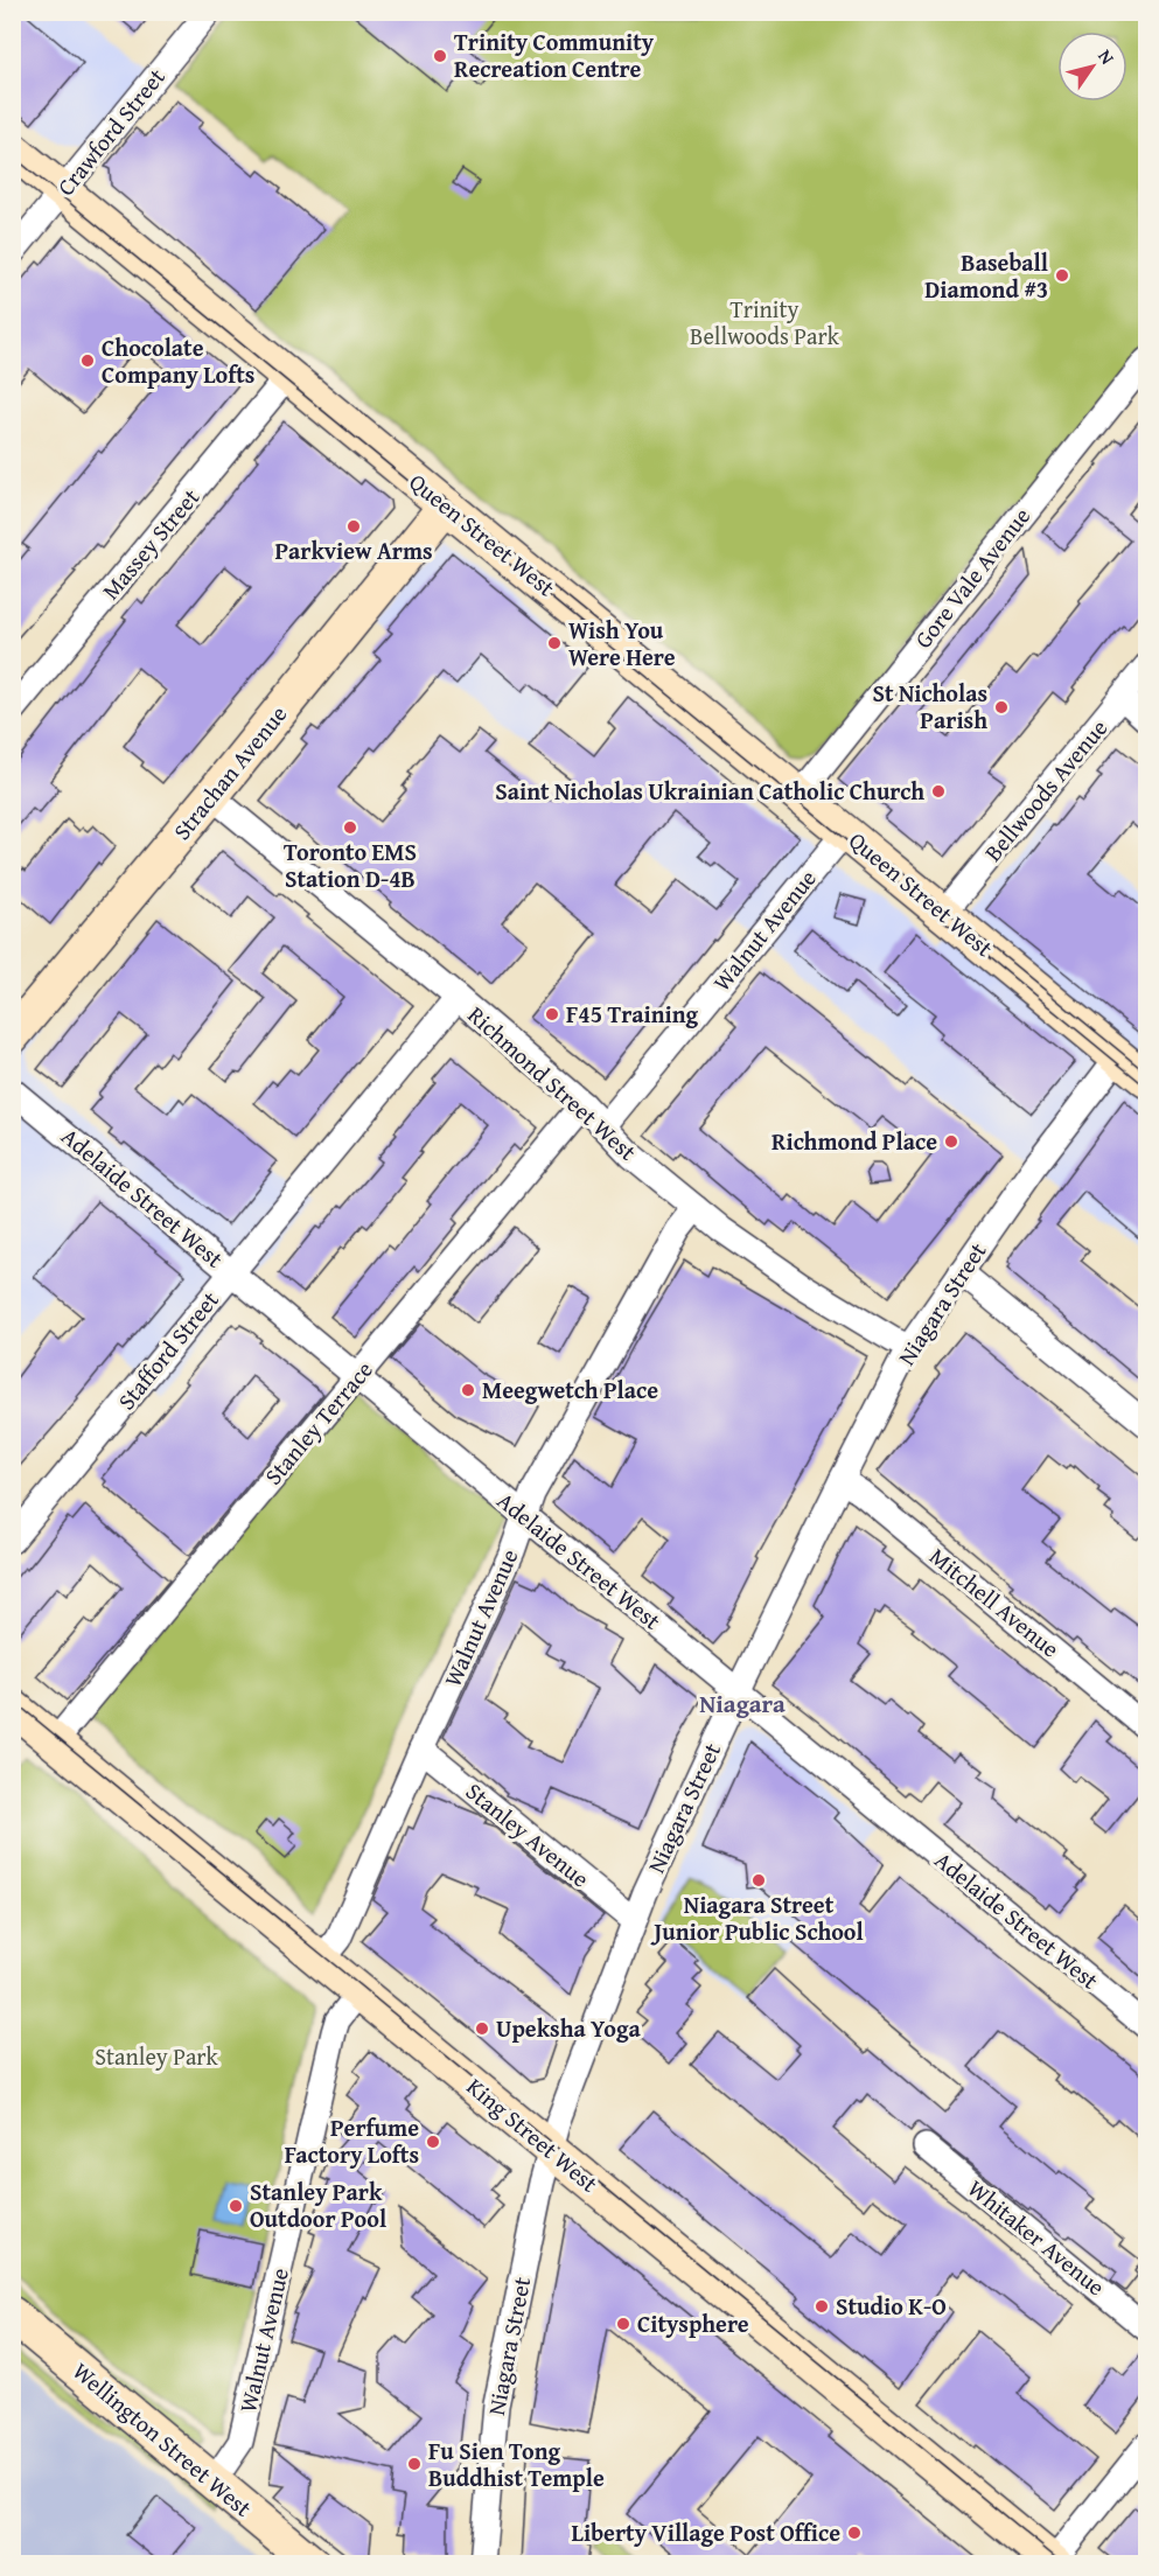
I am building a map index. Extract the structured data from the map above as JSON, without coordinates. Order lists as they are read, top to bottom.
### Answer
{
  "streets": {
    "main road": [
      "Queen Street West",
      "Strachan Avenue",
      "King Street West",
      "Wellington Street West"
    ],
    "street": [
      "Crawford Street",
      "Massey Street",
      "Gore Vale Avenue",
      "Bellwoods Avenue",
      "Walnut Avenue",
      "Richmond Street West",
      "Adelaide Street West",
      "Niagara Street",
      "Stafford Street",
      "Stanley Terrace",
      "Mitchell Avenue",
      "Stanley Avenue",
      "Whitaker Avenue"
    ]
  },
  "crossings": [
    ["Crawford Street", "Queen Street West"],
    ["Queen Street West", "Massey Street"],
    ["Queen Street West", "Gore Vale Avenue"],
    ["Queen Street West", "Strachan Avenue"],
    ["Queen Street West", "Bellwoods Avenue"],
    ["Queen Street West", "Walnut Avenue"],
    ["Queen Street West", "Niagara Street"],
    ["Strachan Avenue", "Richmond Street West"],
    ["Walnut Avenue", "Richmond Street West"],
    ["Walnut Avenue", "Adelaide Street West"],
    ["Walnut Avenue", "Stanley Avenue"],
    ["Walnut Avenue", "King Street West"],
    ["Walnut Avenue", "Wellington Street West"],
    ["Richmond Street West", "Niagara Street"],
    ["Richmond Street West", "Stafford Street"],
    ["Richmond Street West", "Stanley Terrace"],
    ["Adelaide Street West", "Niagara Street"],
    ["Adelaide Street West", "Stafford Street"],
    ["Adelaide Street West", "Stanley Terrace"],
    ["Niagara Street", "Mitchell Avenue"],
    ["Niagara Street", "Stanley Avenue"],
    ["Niagara Street", "King Street West"],
    ["Stanley Terrace", "King Street West"]
  ],
  "districts": ["Niagara"],
  "parks": ["Trinity Bellwoods Park", "Stanley Park"],
  "places": [
    "Trinity Community Recreation Centre",
    "Baseball Diamond #3",
    "Chocolate Company Lofts",
    "Parkview Arms",
    "Wish You Were Here",
    "St Nicholas Parish",
    "Saint Nicholas Ukrainian Catholic Church",
    "Toronto EMS Station D-4B",
    "F45 Training",
    "Richmond Place",
    "Meegwetch Place",
    "Niagara Street Junior Public School",
    "Upeksha Yoga",
    "Perfume Factory Lofts",
    "Stanley Park Outdoor Pool",
    "Studio K-O",
    "Citysphere",
    "Fu Sien Tong Buddhist Temple",
    "Liberty Village Post Office"
  ],
  "north": "top right"
}
